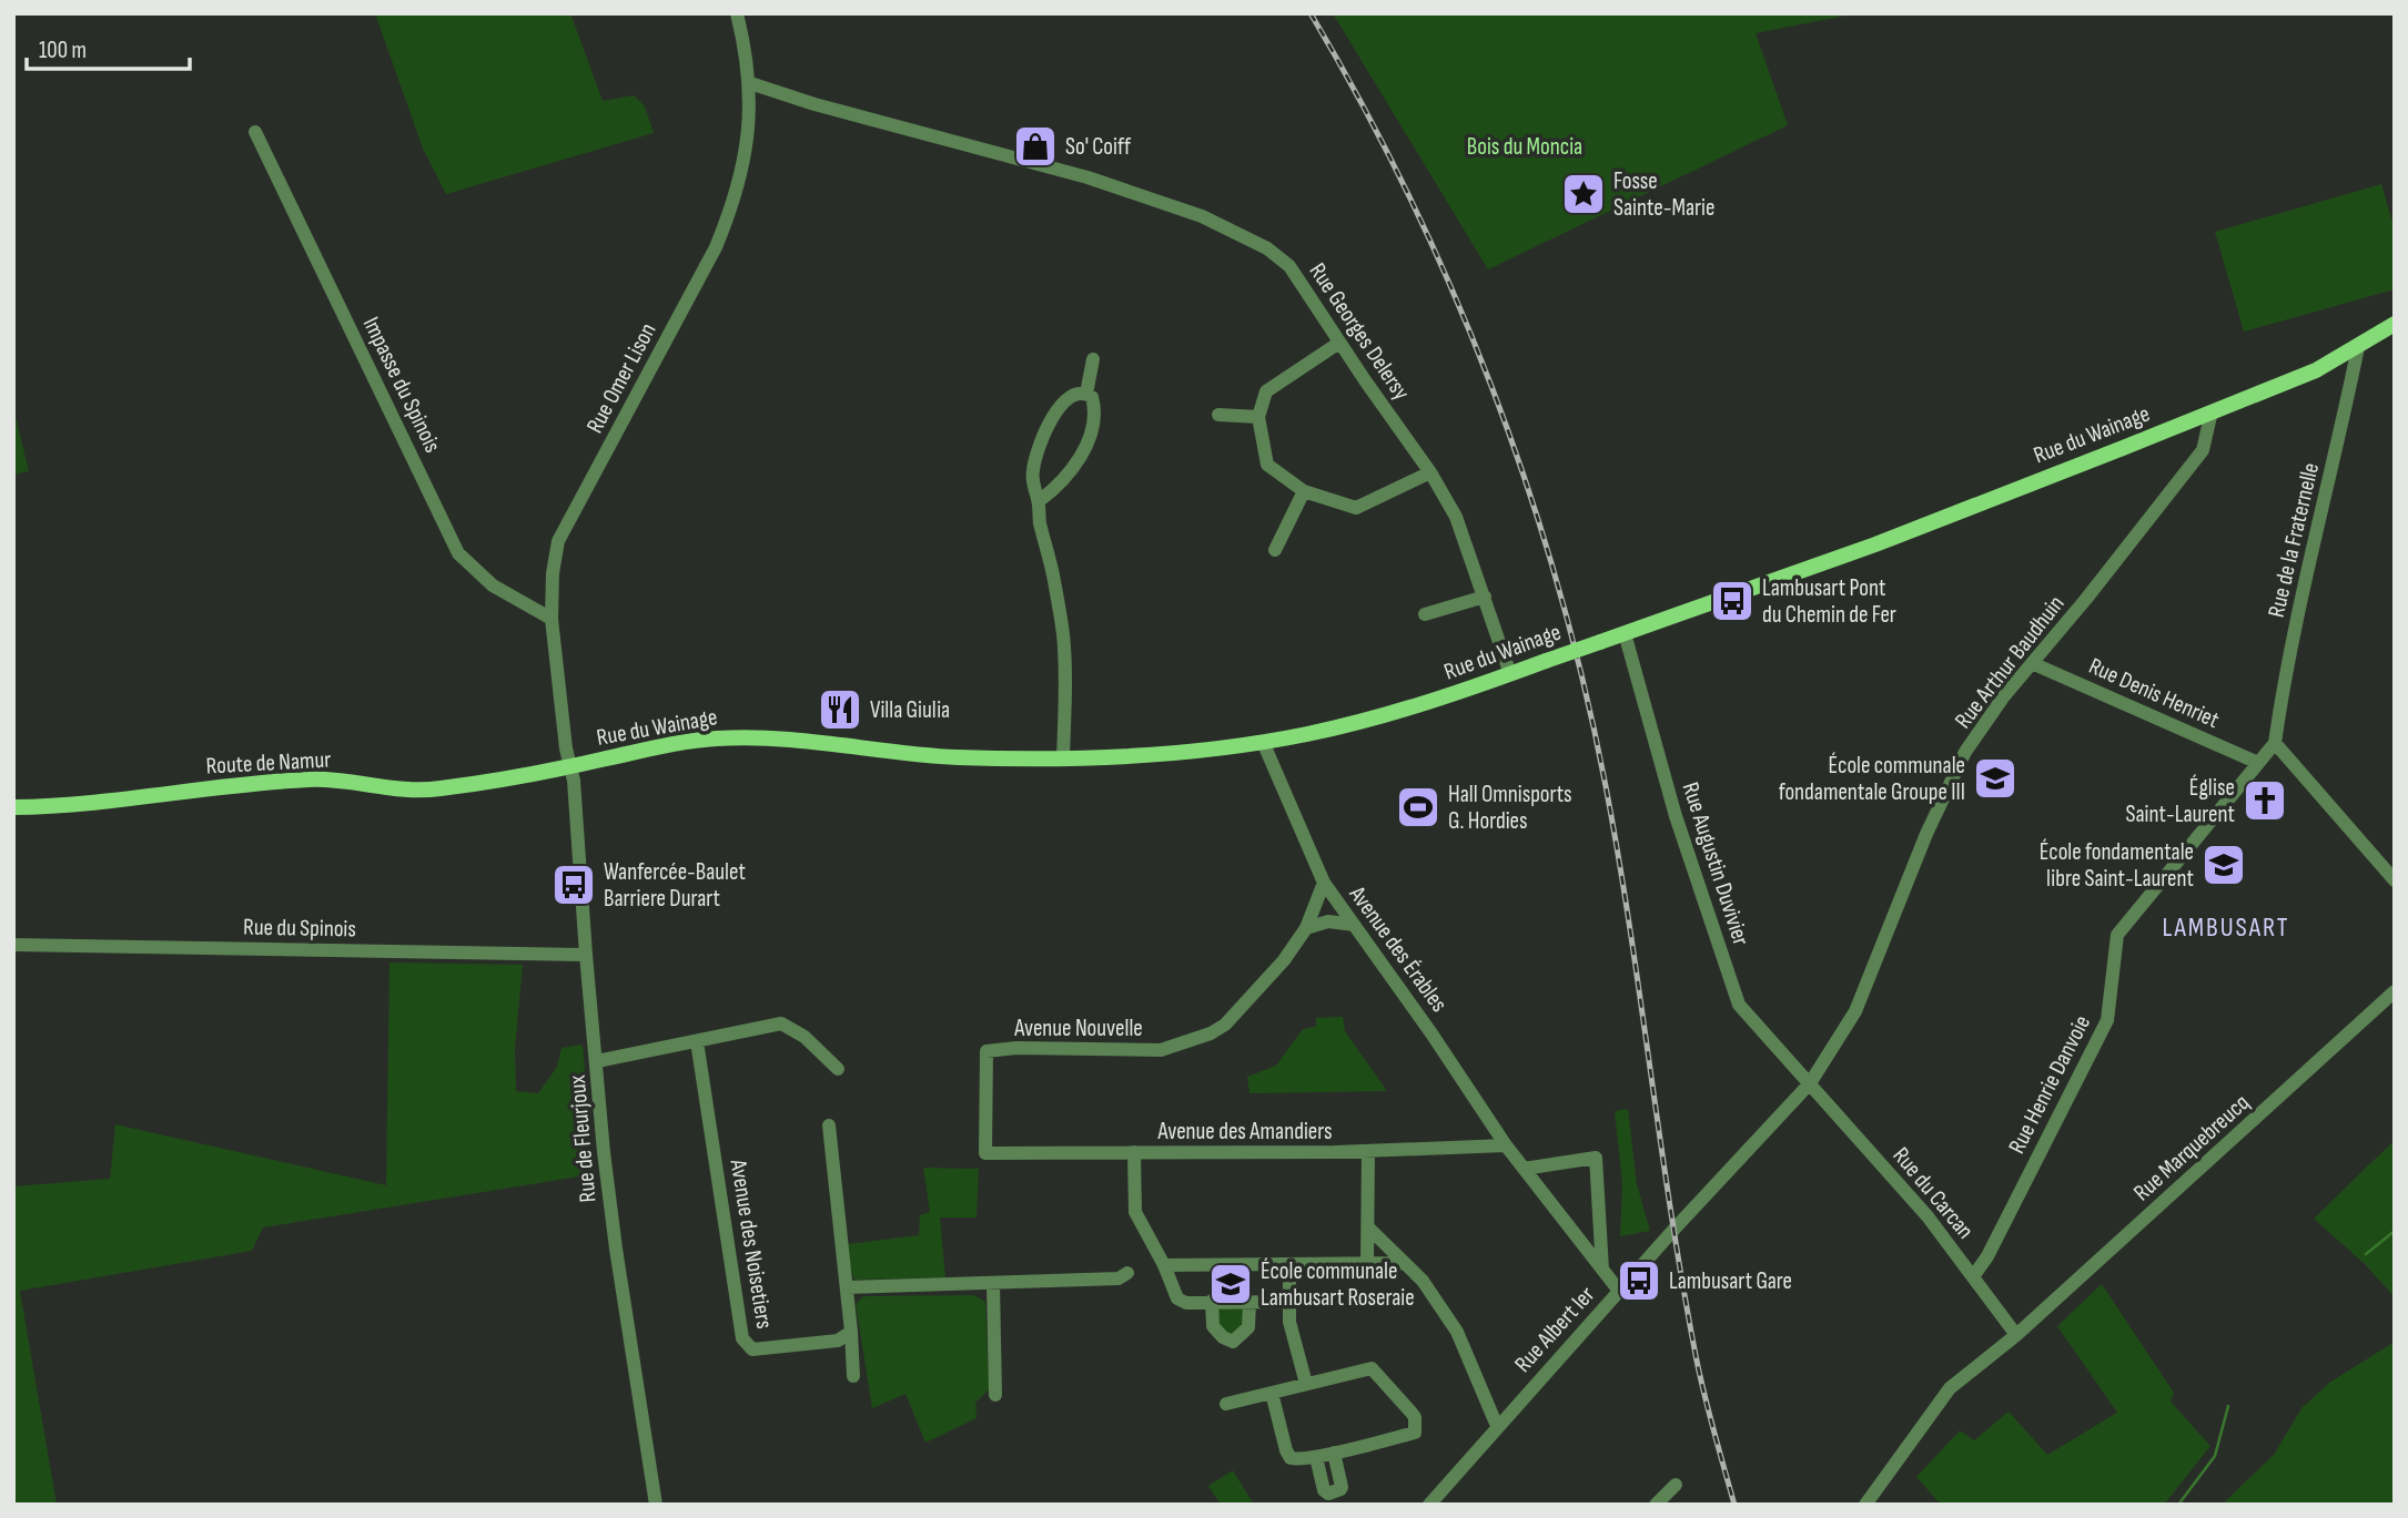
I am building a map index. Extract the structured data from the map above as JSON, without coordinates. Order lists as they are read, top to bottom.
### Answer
{
  "streets": {
    "main road": ["Rue du Wainage", "Route de Namur"],
    "street": [
      "Rue Georges Delersy",
      "Rue Omer Lison",
      "Impasse du Spinois",
      "Rue de la Fraternelle",
      "Rue Arthur Baudhuin",
      "Rue Denis Henriet",
      "Rue Augustin Duvivier",
      "Rue du Spinois",
      "Avenue des Érables",
      "Avenue Nouvelle",
      "Rue Henrie Danvoie",
      "Avenue des Amandiers",
      "Rue de Fleurjoux",
      "Rue Marquebreucq",
      "Rue du Carcan",
      "Avenue des Noisetiers",
      "Rue Albert Ier"
    ]
  },
  "crossings": [
    ["Rue Georges Delersy", "Rue Omer Lison"],
    ["Rue Georges Delersy", "Rue du Wainage"],
    ["Rue Omer Lison", "Impasse du Spinois"],
    ["Rue Omer Lison", "Rue du Wainage"],
    ["Rue Omer Lison", "Route de Namur"],
    ["Rue Omer Lison", "Rue de Fleurjoux"],
    ["Rue du Wainage", "Rue de la Fraternelle"],
    ["Rue du Wainage", "Rue Arthur Baudhuin"],
    ["Rue du Wainage", "Route de Namur"],
    ["Rue du Wainage", "Rue Augustin Duvivier"],
    ["Rue du Wainage", "Avenue des Érables"],
    ["Rue du Wainage", "Rue de Fleurjoux"],
    ["Rue de la Fraternelle", "Rue Henrie Danvoie"],
    ["Rue Arthur Baudhuin", "Rue Denis Henriet"],
    ["Rue Arthur Baudhuin", "Rue Augustin Duvivier"],
    ["Rue Arthur Baudhuin", "Rue du Carcan"],
    ["Rue Arthur Baudhuin", "Rue Albert Ier"],
    ["Rue Denis Henriet", "Rue Henrie Danvoie"],
    ["Route de Namur", "Rue de Fleurjoux"],
    ["Rue Augustin Duvivier", "Rue du Carcan"],
    ["Rue Augustin Duvivier", "Rue Albert Ier"],
    ["Rue du Spinois", "Rue de Fleurjoux"],
    ["Avenue des Érables", "Avenue Nouvelle"],
    ["Avenue des Érables", "Avenue des Amandiers"],
    ["Avenue des Érables", "Rue Albert Ier"],
    ["Avenue Nouvelle", "Avenue des Amandiers"],
    ["Rue Henrie Danvoie", "Rue du Carcan"],
    ["Rue Marquebreucq", "Rue du Carcan"],
    ["Rue du Carcan", "Rue Albert Ier"]
  ],
  "districts": ["LAMBUSART"],
  "parks": ["Bois du Moncia"],
  "places": {
    "shop": ["So' Coiff"],
    "place": ["Fosse Sainte-Marie"],
    "bus stop": ["Lambusart Pont du Chemin de Fer", "Wanfercée-Baulet Barriere Durart", "Lambusart Gare"],
    "restaurant": ["Villa Giulia"],
    "school or university": ["École communale fondamentale Groupe III", "École fondamentale libre Saint-Laurent", "École communale Lambusart Roseraie"],
    "church": ["Église Saint-Laurent"],
    "sports": ["Hall Omnisports G. Hordies"]
  },
  "scale_bar": "100 m"
}
